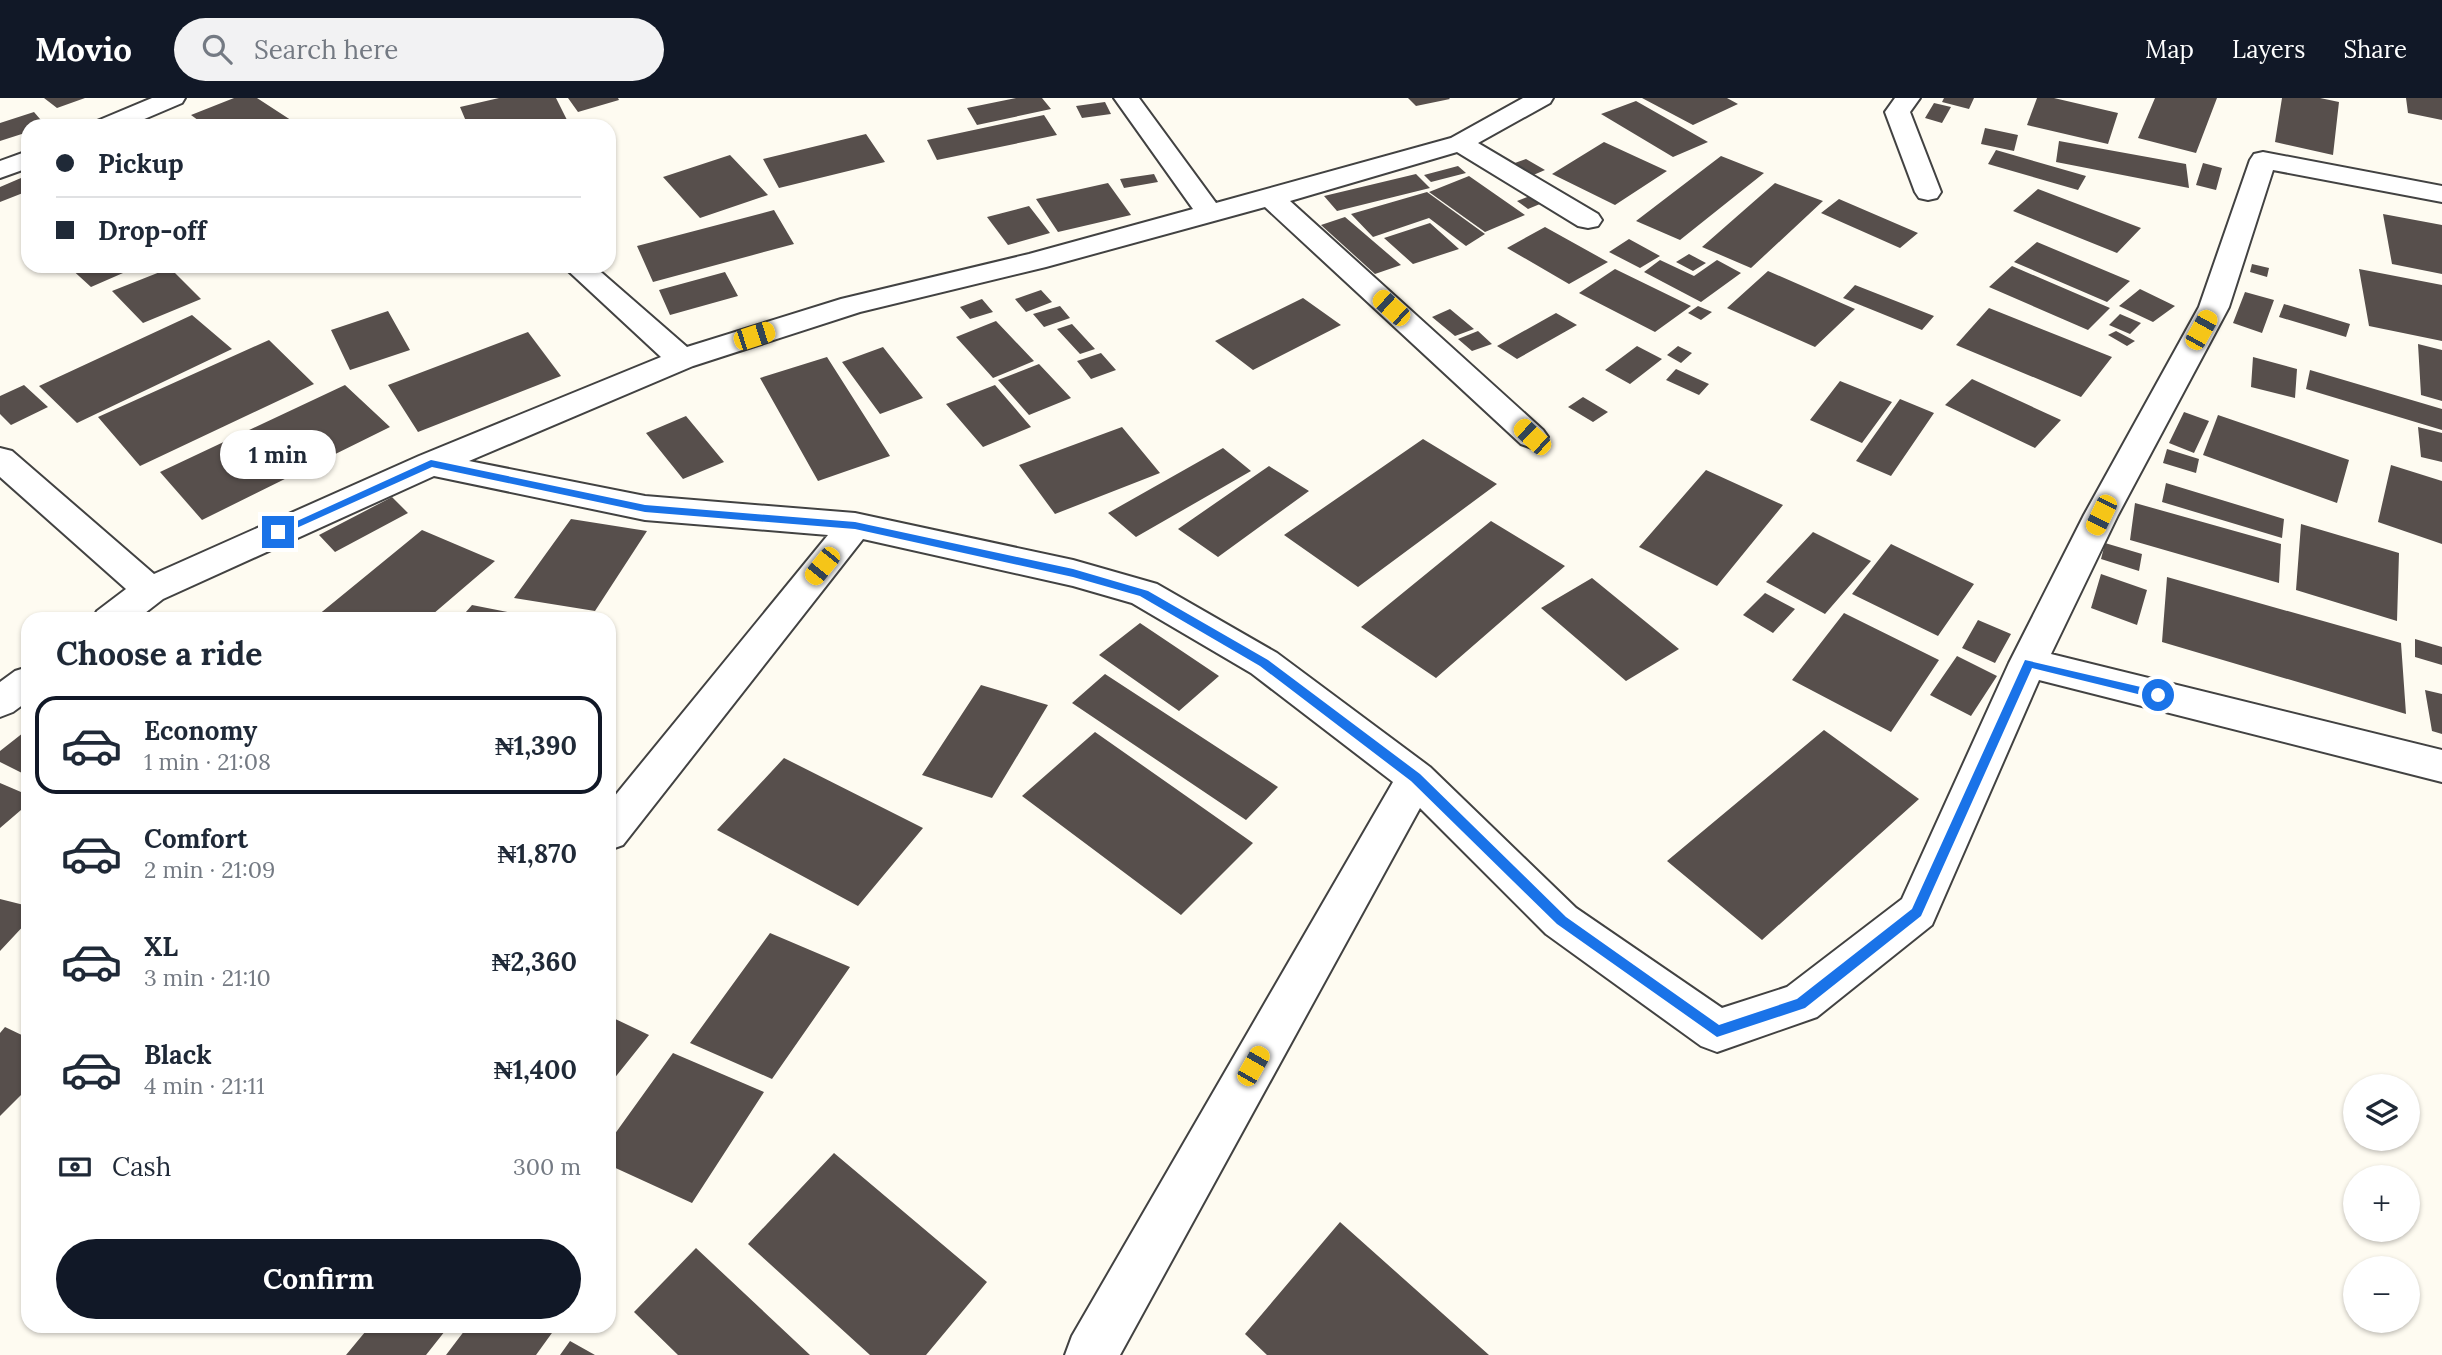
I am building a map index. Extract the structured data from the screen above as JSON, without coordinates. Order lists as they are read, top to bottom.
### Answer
{
  "page": {
    "header": "Movio",
    "search": "Search here",
    "nav": ["Map", "Layers", "Share"],
    "banner": ["Pickup", "Drop-off"],
    "bubble": "1 min",
    "heading": "Choose a ride",
    "list": [
      {
        "name": "Economy",
        "note": "1 min · 21:08",
        "value": "₦1,390"
      },
      {
        "name": "Comfort",
        "note": "2 min · 21:09",
        "value": "₦1,870"
      },
      {
        "name": "XL",
        "note": "3 min · 21:10",
        "value": "₦2,360"
      },
      {
        "name": "Black",
        "note": "4 min · 21:11",
        "value": "₦1,400"
      }
    ],
    "map_buttons": ["+", "−"],
    "pay": ["Cash", "300 m"],
    "buttons": "Confirm"
  }
}
